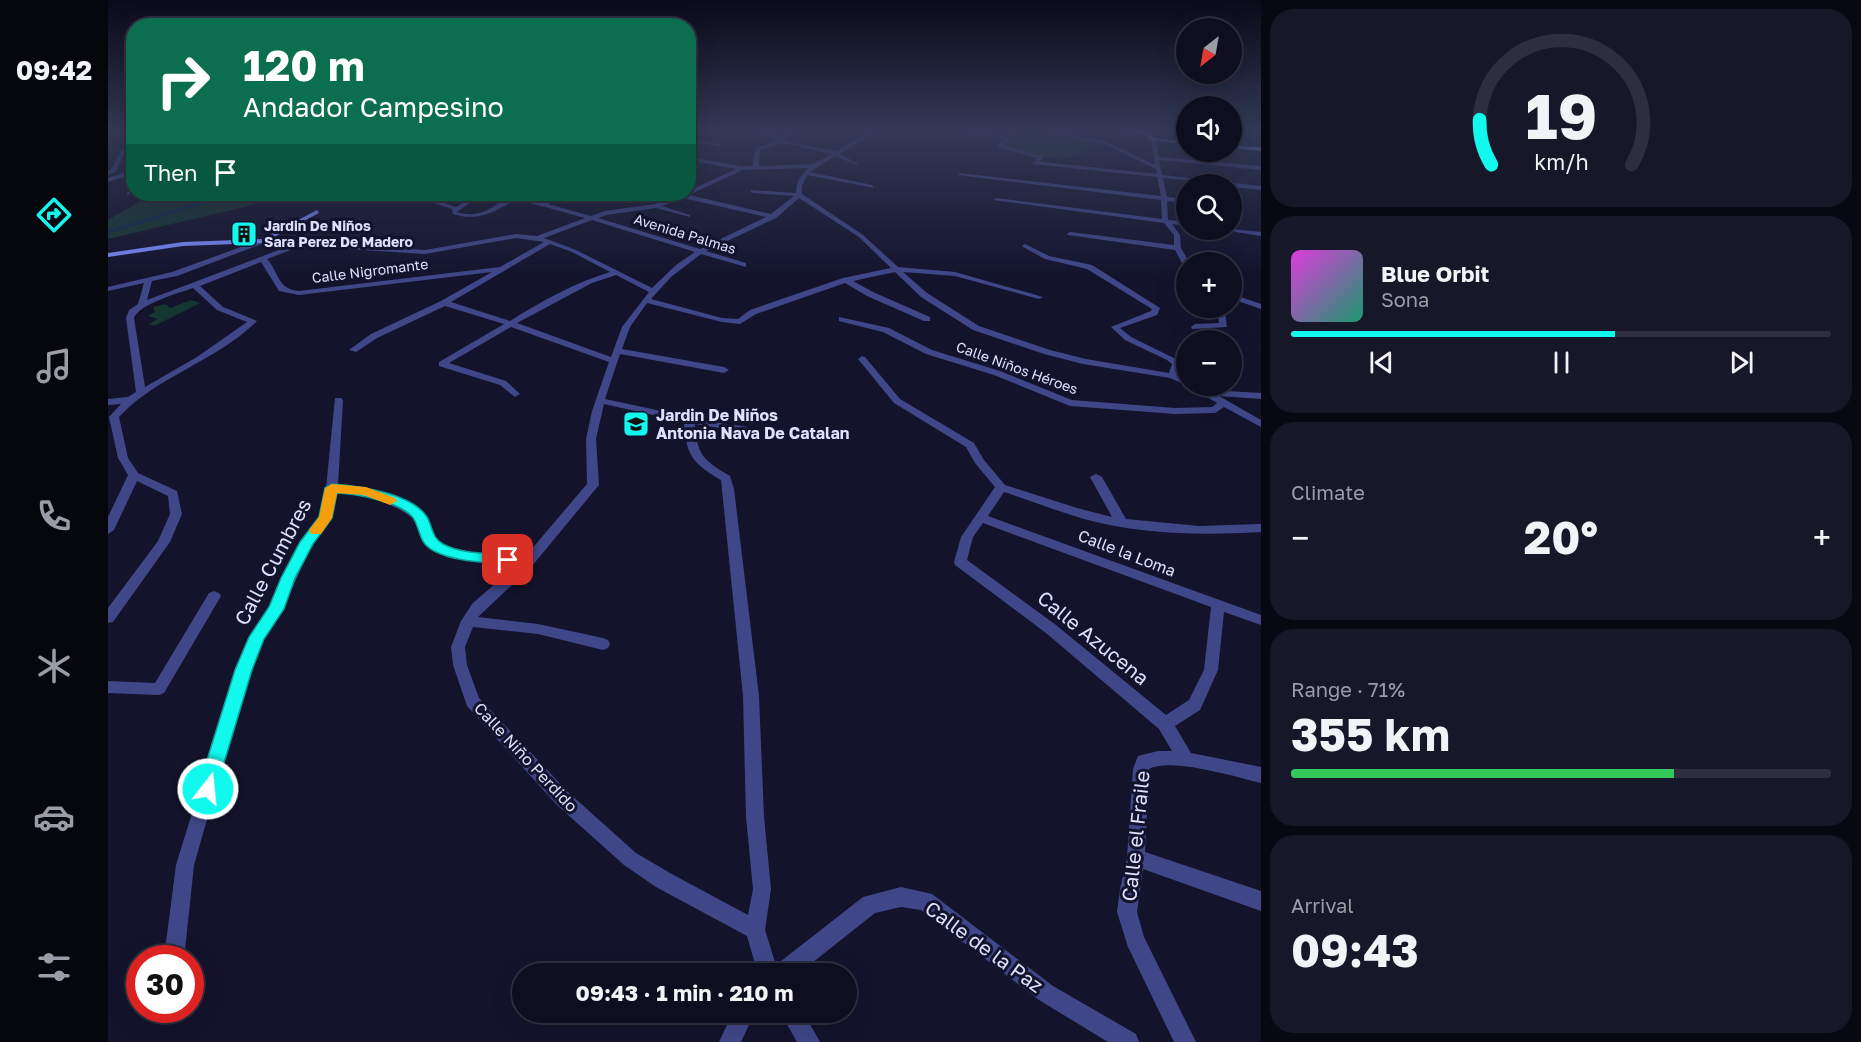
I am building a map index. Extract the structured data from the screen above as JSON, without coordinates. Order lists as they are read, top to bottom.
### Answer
{
  "streets": {
    "street": [
      "Avenida Palmas",
      "Calle Nigromante",
      "Calle Niños Héroes",
      "Calle la Loma",
      "Calle Cumbres",
      "Calle Azucena",
      "Calle Niño Perdido",
      "Calle el Fraile",
      "Calle de la Paz"
    ]
  },
  "crossings": [
    ["Avenida Palmas", "Calle Niño Perdido"],
    ["Calle la Loma", "Calle Azucena"],
    ["Calle Azucena", "Calle el Fraile"]
  ],
  "places": {
    "building": ["Jardin De Niños Sara Perez De Madero"],
    "school or university": ["Jardin De Niños Antonia Nava De Catalan"]
  },
  "north": "bottom left",
  "page": {
    "tabs": "09:42",
    "map_buttons": ["+", "−"],
    "turn": ["120 m", "Andador Campesino"],
    "then": "Then",
    "song": ["Blue Orbit", "Sona"],
    "tile": [
      "Climate",
      ["Range · 71%", "355 km"],
      ["Arrival", "09:43"]
    ],
    "heat": ["−", "20°", "+"],
    "limit": "30",
    "trip": "09:43 · 1 min · 210 m",
    "gauge": ["19", "km/h"]
  }
}
